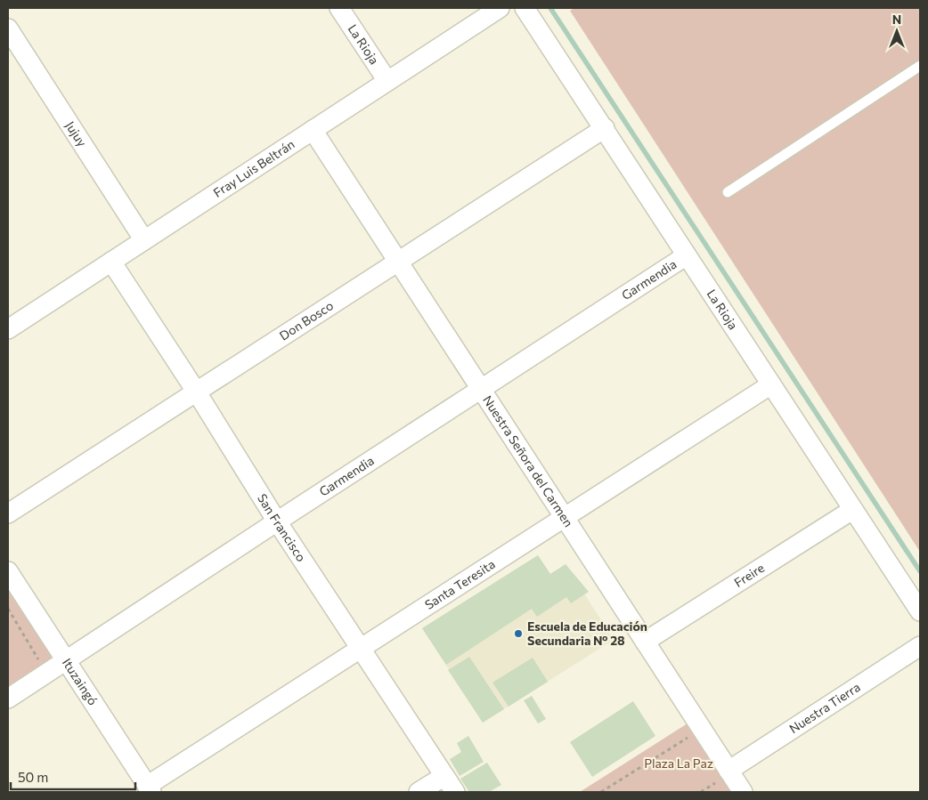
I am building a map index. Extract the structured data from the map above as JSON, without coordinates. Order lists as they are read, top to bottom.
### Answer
{
  "streets": {
    "street": [
      "La Rioja",
      "Jujuy",
      "Fray Luis Beltrán",
      "Garmendia",
      "Don Bosco",
      "Nuestra Señora del Carmen",
      "San Francisco",
      "Freire",
      "Santa Teresita",
      "Ituzaingó",
      "Nuestra Tierra"
    ]
  },
  "crossings": [
    ["La Rioja", "Fray Luis Beltrán"],
    ["La Rioja", "Garmendia"],
    ["La Rioja", "Don Bosco"],
    ["La Rioja", "Freire"],
    ["La Rioja", "Santa Teresita"],
    ["Jujuy", "Fray Luis Beltrán"],
    ["Fray Luis Beltrán", "Nuestra Señora del Carmen"],
    ["Fray Luis Beltrán", "San Francisco"],
    ["Garmendia", "Nuestra Señora del Carmen"],
    ["Garmendia", "San Francisco"],
    ["Garmendia", "Ituzaingó"],
    ["Don Bosco", "Nuestra Señora del Carmen"],
    ["Don Bosco", "San Francisco"],
    ["Nuestra Señora del Carmen", "Freire"],
    ["Nuestra Señora del Carmen", "Santa Teresita"],
    ["Nuestra Señora del Carmen", "Nuestra Tierra"],
    ["San Francisco", "Santa Teresita"],
    ["Santa Teresita", "Ituzaingó"]
  ],
  "parks": ["Plaza La Paz"],
  "places": ["Escuela de Educación Secundaria Nº 28"],
  "scale_bar": "50 m",
  "north": "top"
}
